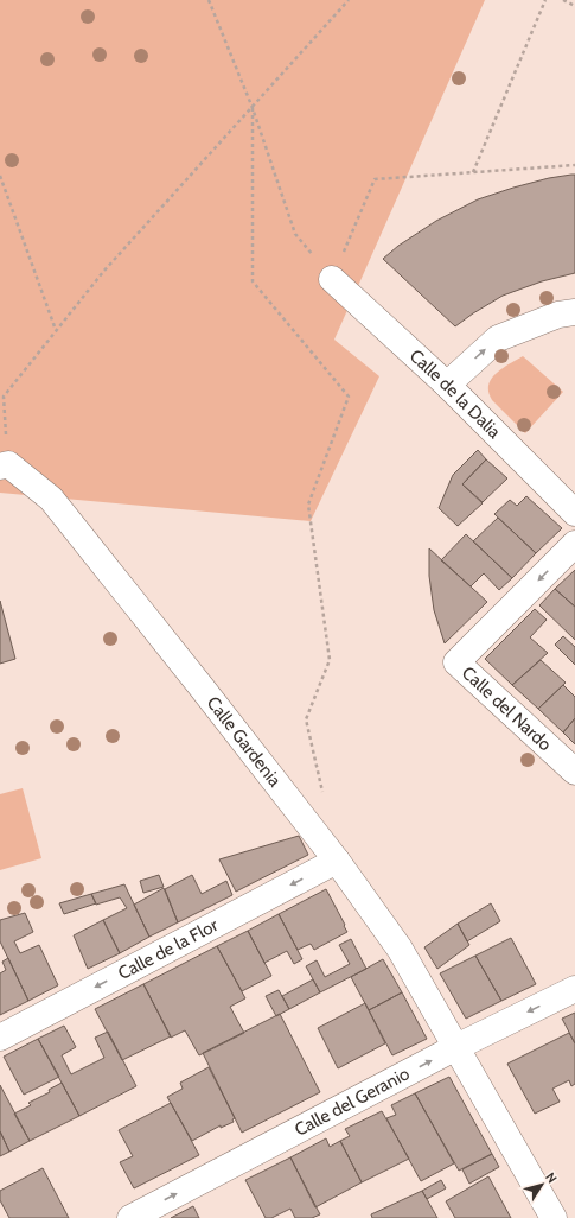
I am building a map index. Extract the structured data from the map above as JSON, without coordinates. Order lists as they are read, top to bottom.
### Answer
{
  "streets": {
    "street": [
      "Calle de la Dalia",
      "Calle del Nardo",
      "Calle Gardenia",
      "Calle de la Flor",
      "Calle del Geranio"
    ]
  },
  "crossings": [
    ["Calle Gardenia", "Calle de la Flor"],
    ["Calle Gardenia", "Calle del Geranio"]
  ],
  "one_way": ["Calle de la Flor"],
  "north": "top right"
}
